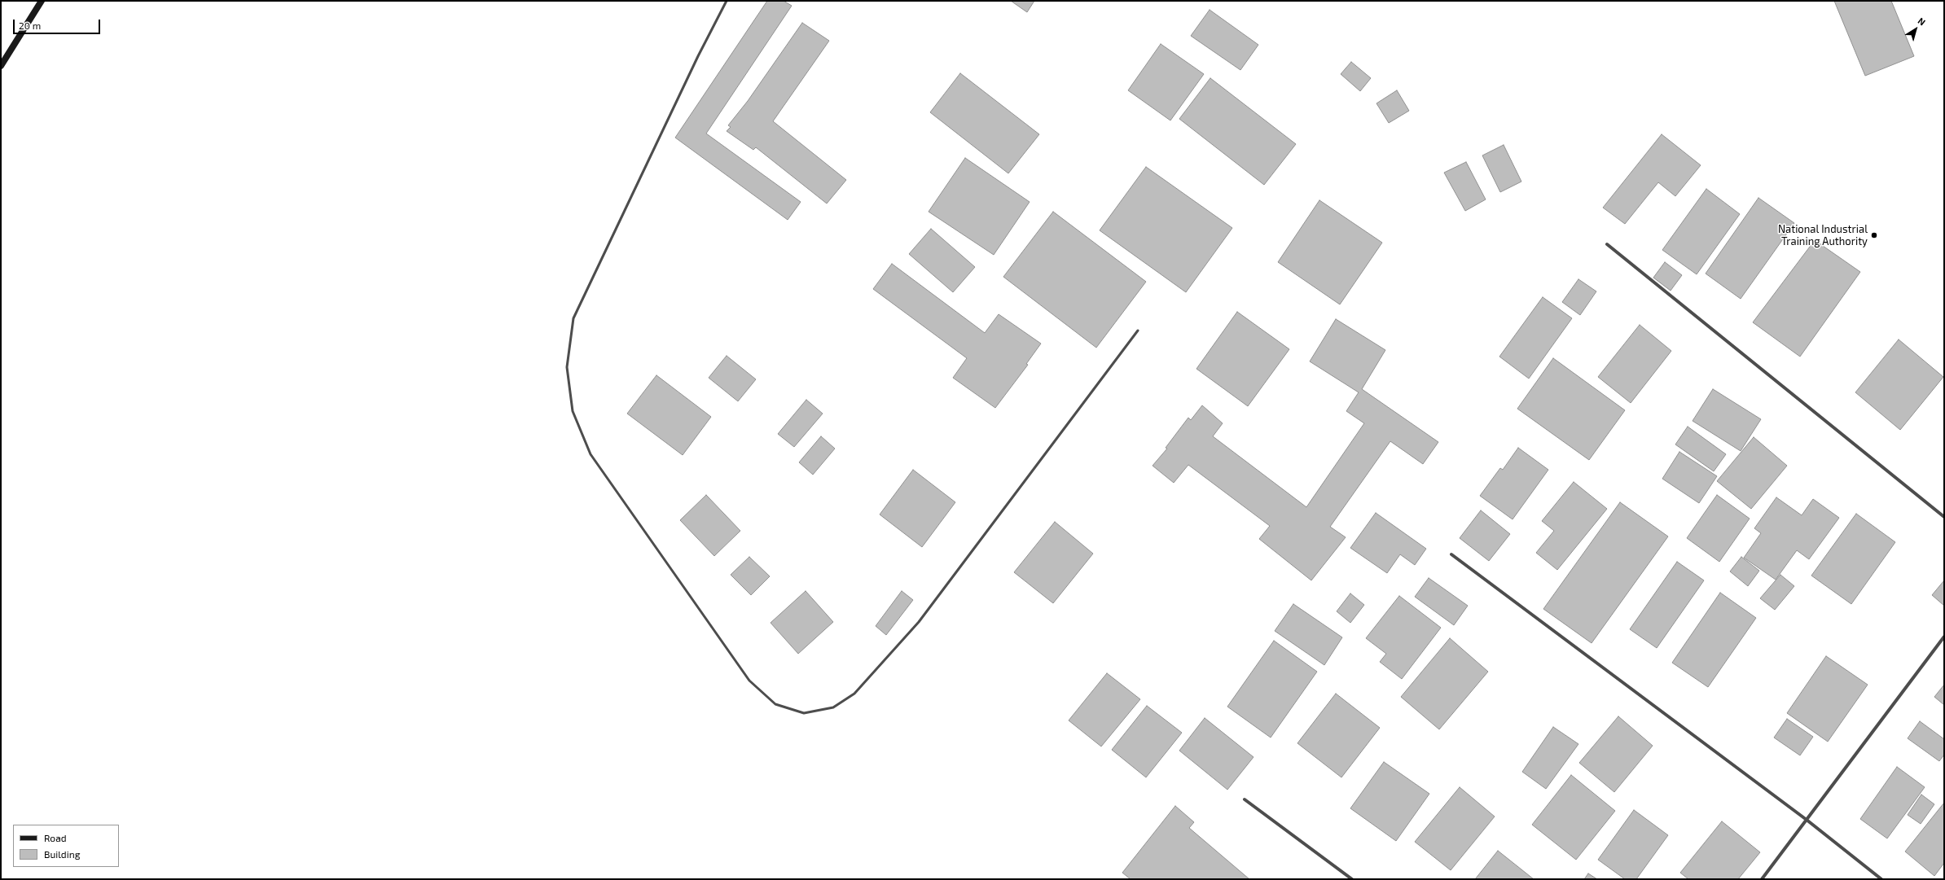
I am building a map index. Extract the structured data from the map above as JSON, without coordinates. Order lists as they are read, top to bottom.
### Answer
{
  "places": ["National Industrial Training Authority"],
  "legend": ["Road", "Building"],
  "scale_bar": "20 m",
  "north": "top right"
}
